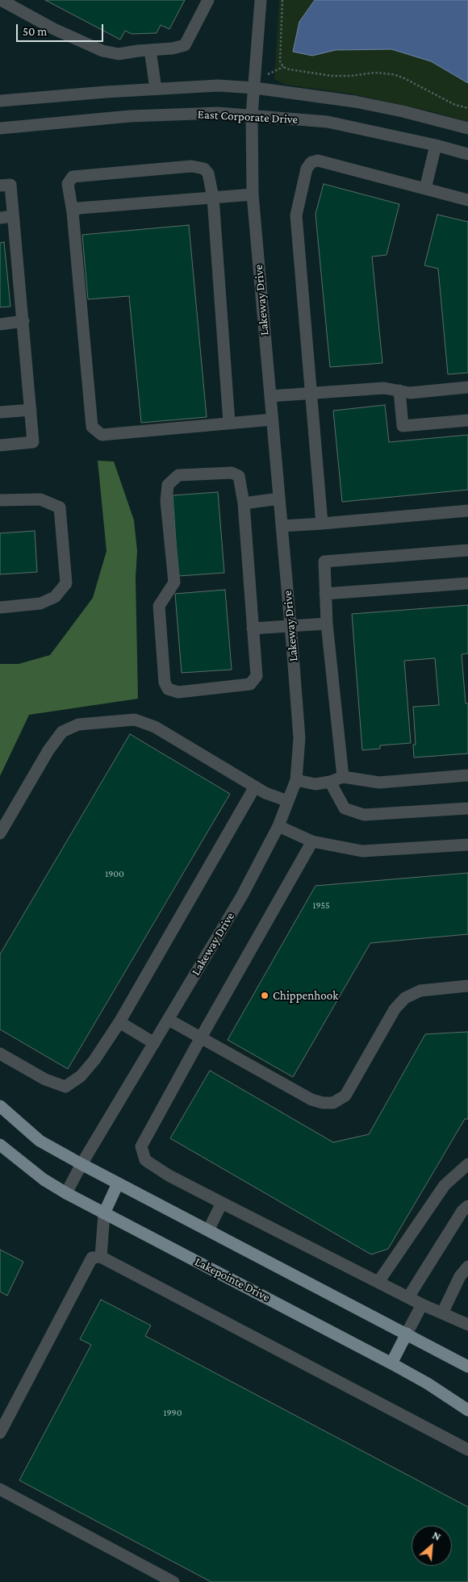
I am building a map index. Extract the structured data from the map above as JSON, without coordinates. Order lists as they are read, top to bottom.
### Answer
{
  "streets": {
    "main road": ["Lakepointe Drive"],
    "street": ["East Corporate Drive", "Lakeway Drive"]
  },
  "crossings": [
    ["East Corporate Drive", "Lakeway Drive"],
    ["Lakeway Drive", "Lakepointe Drive"]
  ],
  "places": ["Chippenhook"],
  "house_numbers": ["1900", "1955", "1990"],
  "scale_bar": "50 m",
  "north": "top right"
}
